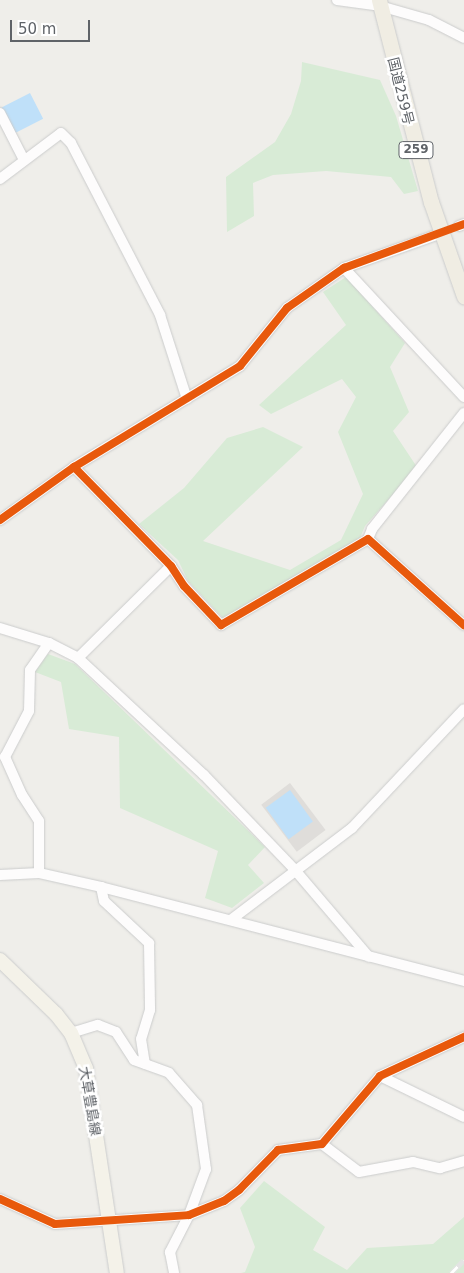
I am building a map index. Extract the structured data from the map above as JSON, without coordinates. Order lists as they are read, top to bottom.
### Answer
{
  "streets": {
    "highway": ["国道259号", "259"],
    "main road": ["大草豊島線"]
  },
  "scale_bar": "50 m"
}
